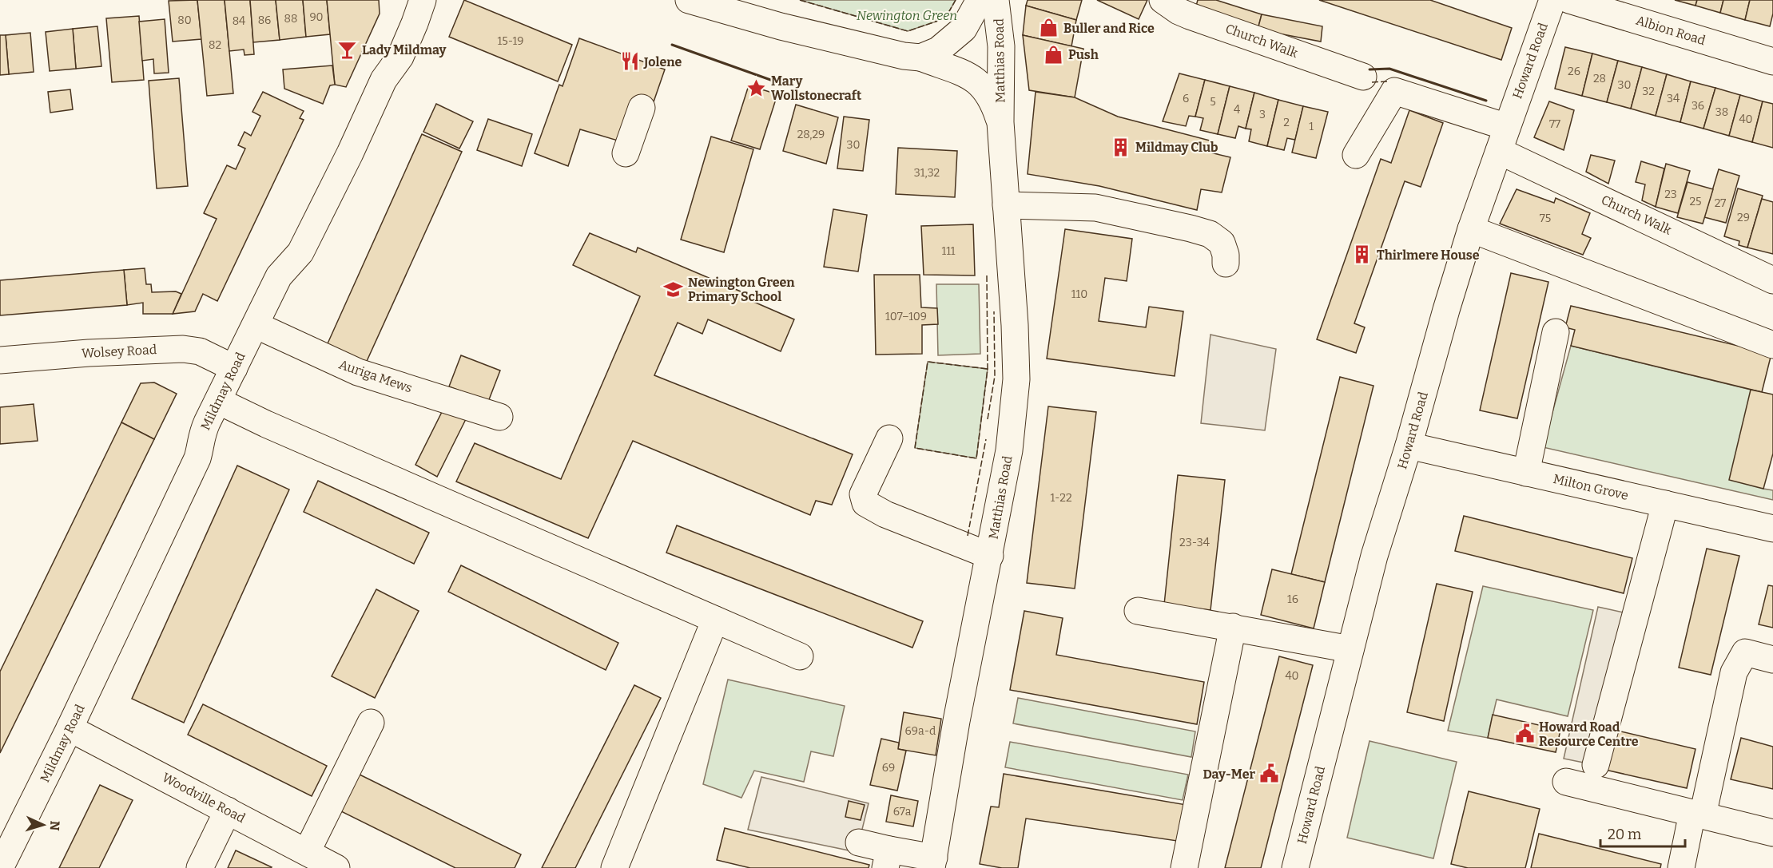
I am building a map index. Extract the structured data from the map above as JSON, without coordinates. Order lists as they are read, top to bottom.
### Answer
{
  "streets": {
    "street": [
      "Albion Road",
      "Church Walk",
      "Matthias Road",
      "Howard Road",
      "Wolsey Road",
      "Auriga Mews",
      "Mildmay Road",
      "Milton Grove",
      "Woodville Road"
    ]
  },
  "crossings": [
    ["Church Walk", "Howard Road"],
    ["Howard Road", "Milton Grove"],
    ["Wolsey Road", "Mildmay Road"],
    ["Auriga Mews", "Mildmay Road"],
    ["Mildmay Road", "Woodville Road"]
  ],
  "parks": ["Newington Green"],
  "places": {
    "shop": ["Buller and Rice", "Push"],
    "bar": ["Lady Mildmay"],
    "restaurant": ["Jolene"],
    "place": ["Mary Wollstonecraft"],
    "building": ["Mildmay Club", "Thirlmere House"],
    "school or university": ["Newington Green Primary School"],
    "public building": ["Howard Road Resource Centre", "Day-Mer"]
  },
  "house_numbers": [
    "90",
    "88",
    "80",
    "86",
    "84",
    "15-19",
    "82",
    "26",
    "28",
    "30",
    "32",
    "6",
    "34",
    "5",
    "36",
    "4",
    "38",
    "3",
    "40",
    "2",
    "77",
    "1",
    "28,29",
    "30",
    "31,32",
    "23",
    "25",
    "27",
    "29",
    "75",
    "111",
    "110",
    "107–109",
    "1-22",
    "23-34",
    "16",
    "40",
    "69a-d",
    "69",
    "67a"
  ],
  "scale_bar": "20 m",
  "north": "right"
}
